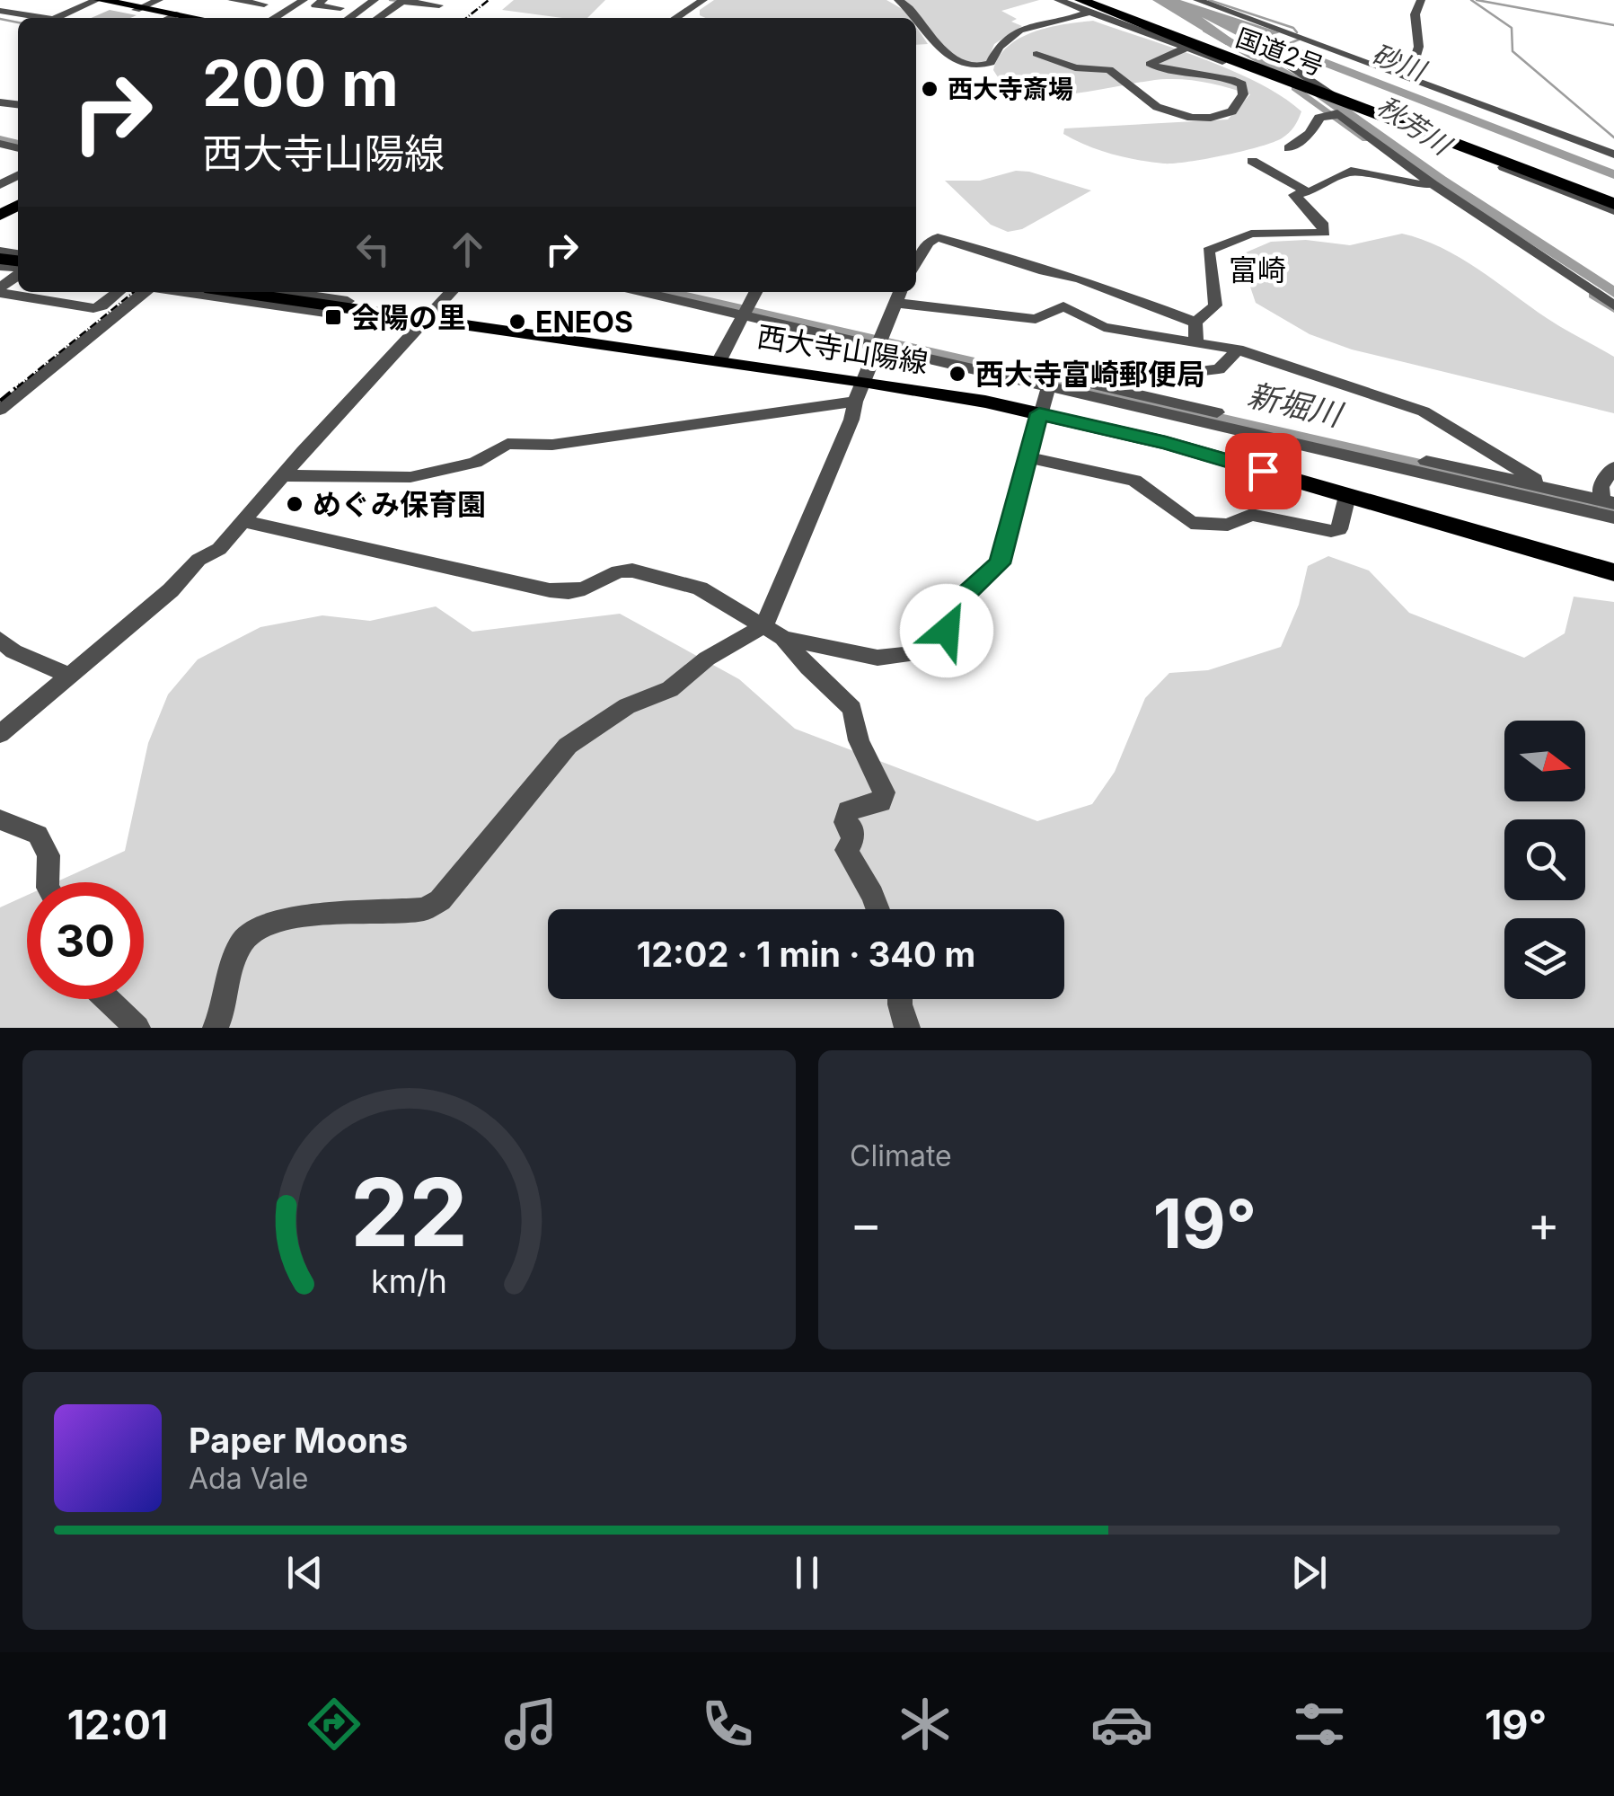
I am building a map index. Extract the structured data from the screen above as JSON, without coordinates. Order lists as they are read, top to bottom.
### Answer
{
  "streets": {
    "highway": ["国道2号"],
    "main road": ["西大寺山陽線"]
  },
  "districts": ["富崎"],
  "water": ["砂川", "秋芳川", "新堀川"],
  "places": {
    "other": [
      "西大寺斎場",
      "ENEOS",
      "西大寺富崎郵便局",
      "めぐみ保育園"
    ],
    "transit": ["会陽の里"]
  },
  "north": "right",
  "page": {
    "turn": ["200 m", "西大寺山陽線"],
    "limit": "30",
    "trip": "12:02 · 1 min · 340 m",
    "tile": "Climate",
    "heat": ["−", "19°", "+"],
    "song": ["Paper Moons", "Ada Vale"],
    "tabs": ["12:01", "19°"],
    "gauge": ["22", "km/h"]
  }
}
